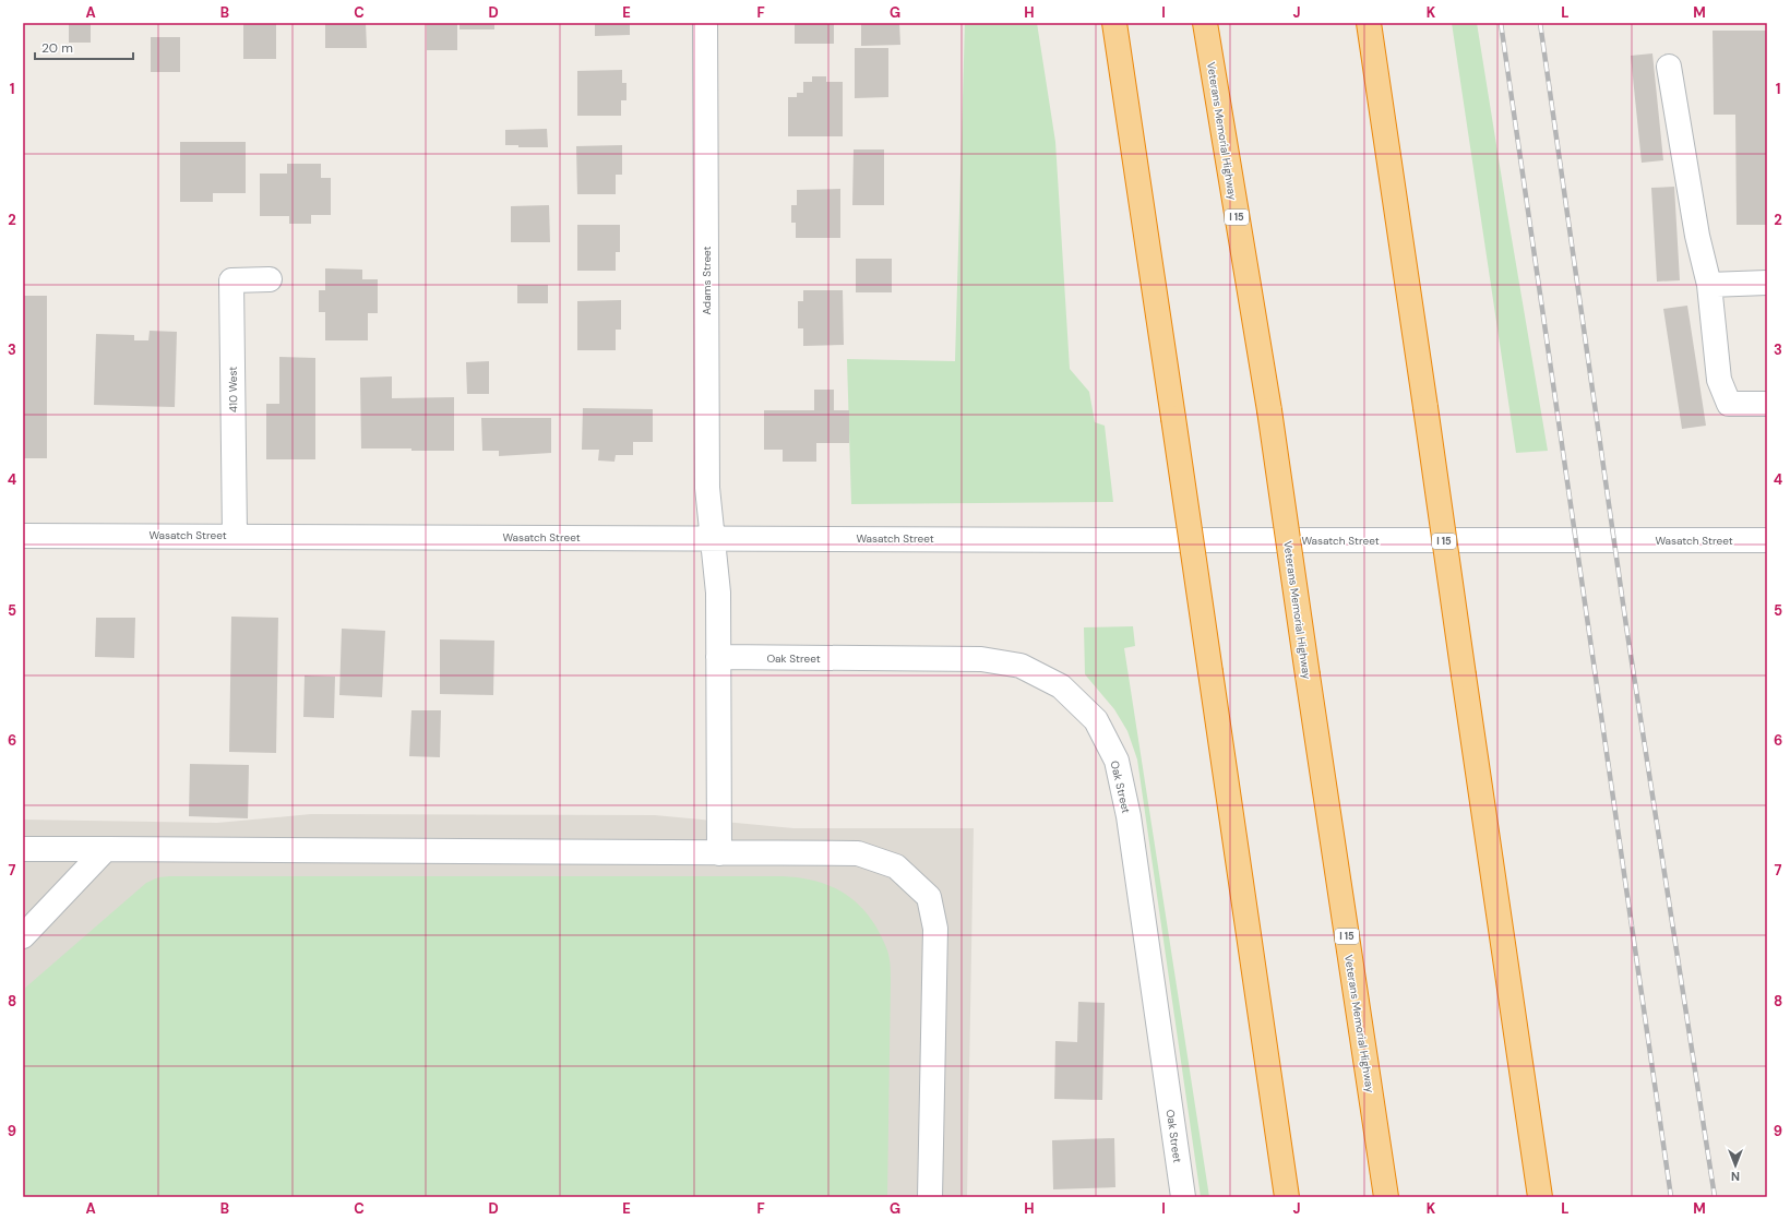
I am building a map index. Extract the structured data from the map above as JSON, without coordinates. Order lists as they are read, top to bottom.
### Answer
{
  "streets": {
    "highway": ["Veterans Memorial Highway", "I 15"],
    "street": [
      "Adams Street",
      "410 West",
      "Wasatch Street",
      "Oak Street"
    ]
  },
  "crossings": [
    ["Adams Street", "Wasatch Street"],
    ["410 West", "Wasatch Street"]
  ],
  "scale_bar": "20 m",
  "north": "bottom",
  "grid": {
    "columns": [
      "A",
      "B",
      "C",
      "D",
      "E",
      "F",
      "G",
      "H",
      "I",
      "J",
      "K",
      "L",
      "M"
    ],
    "rows": [
      "1",
      "2",
      "3",
      "4",
      "5",
      "6",
      "7",
      "8",
      "9"
    ]
  }
}
